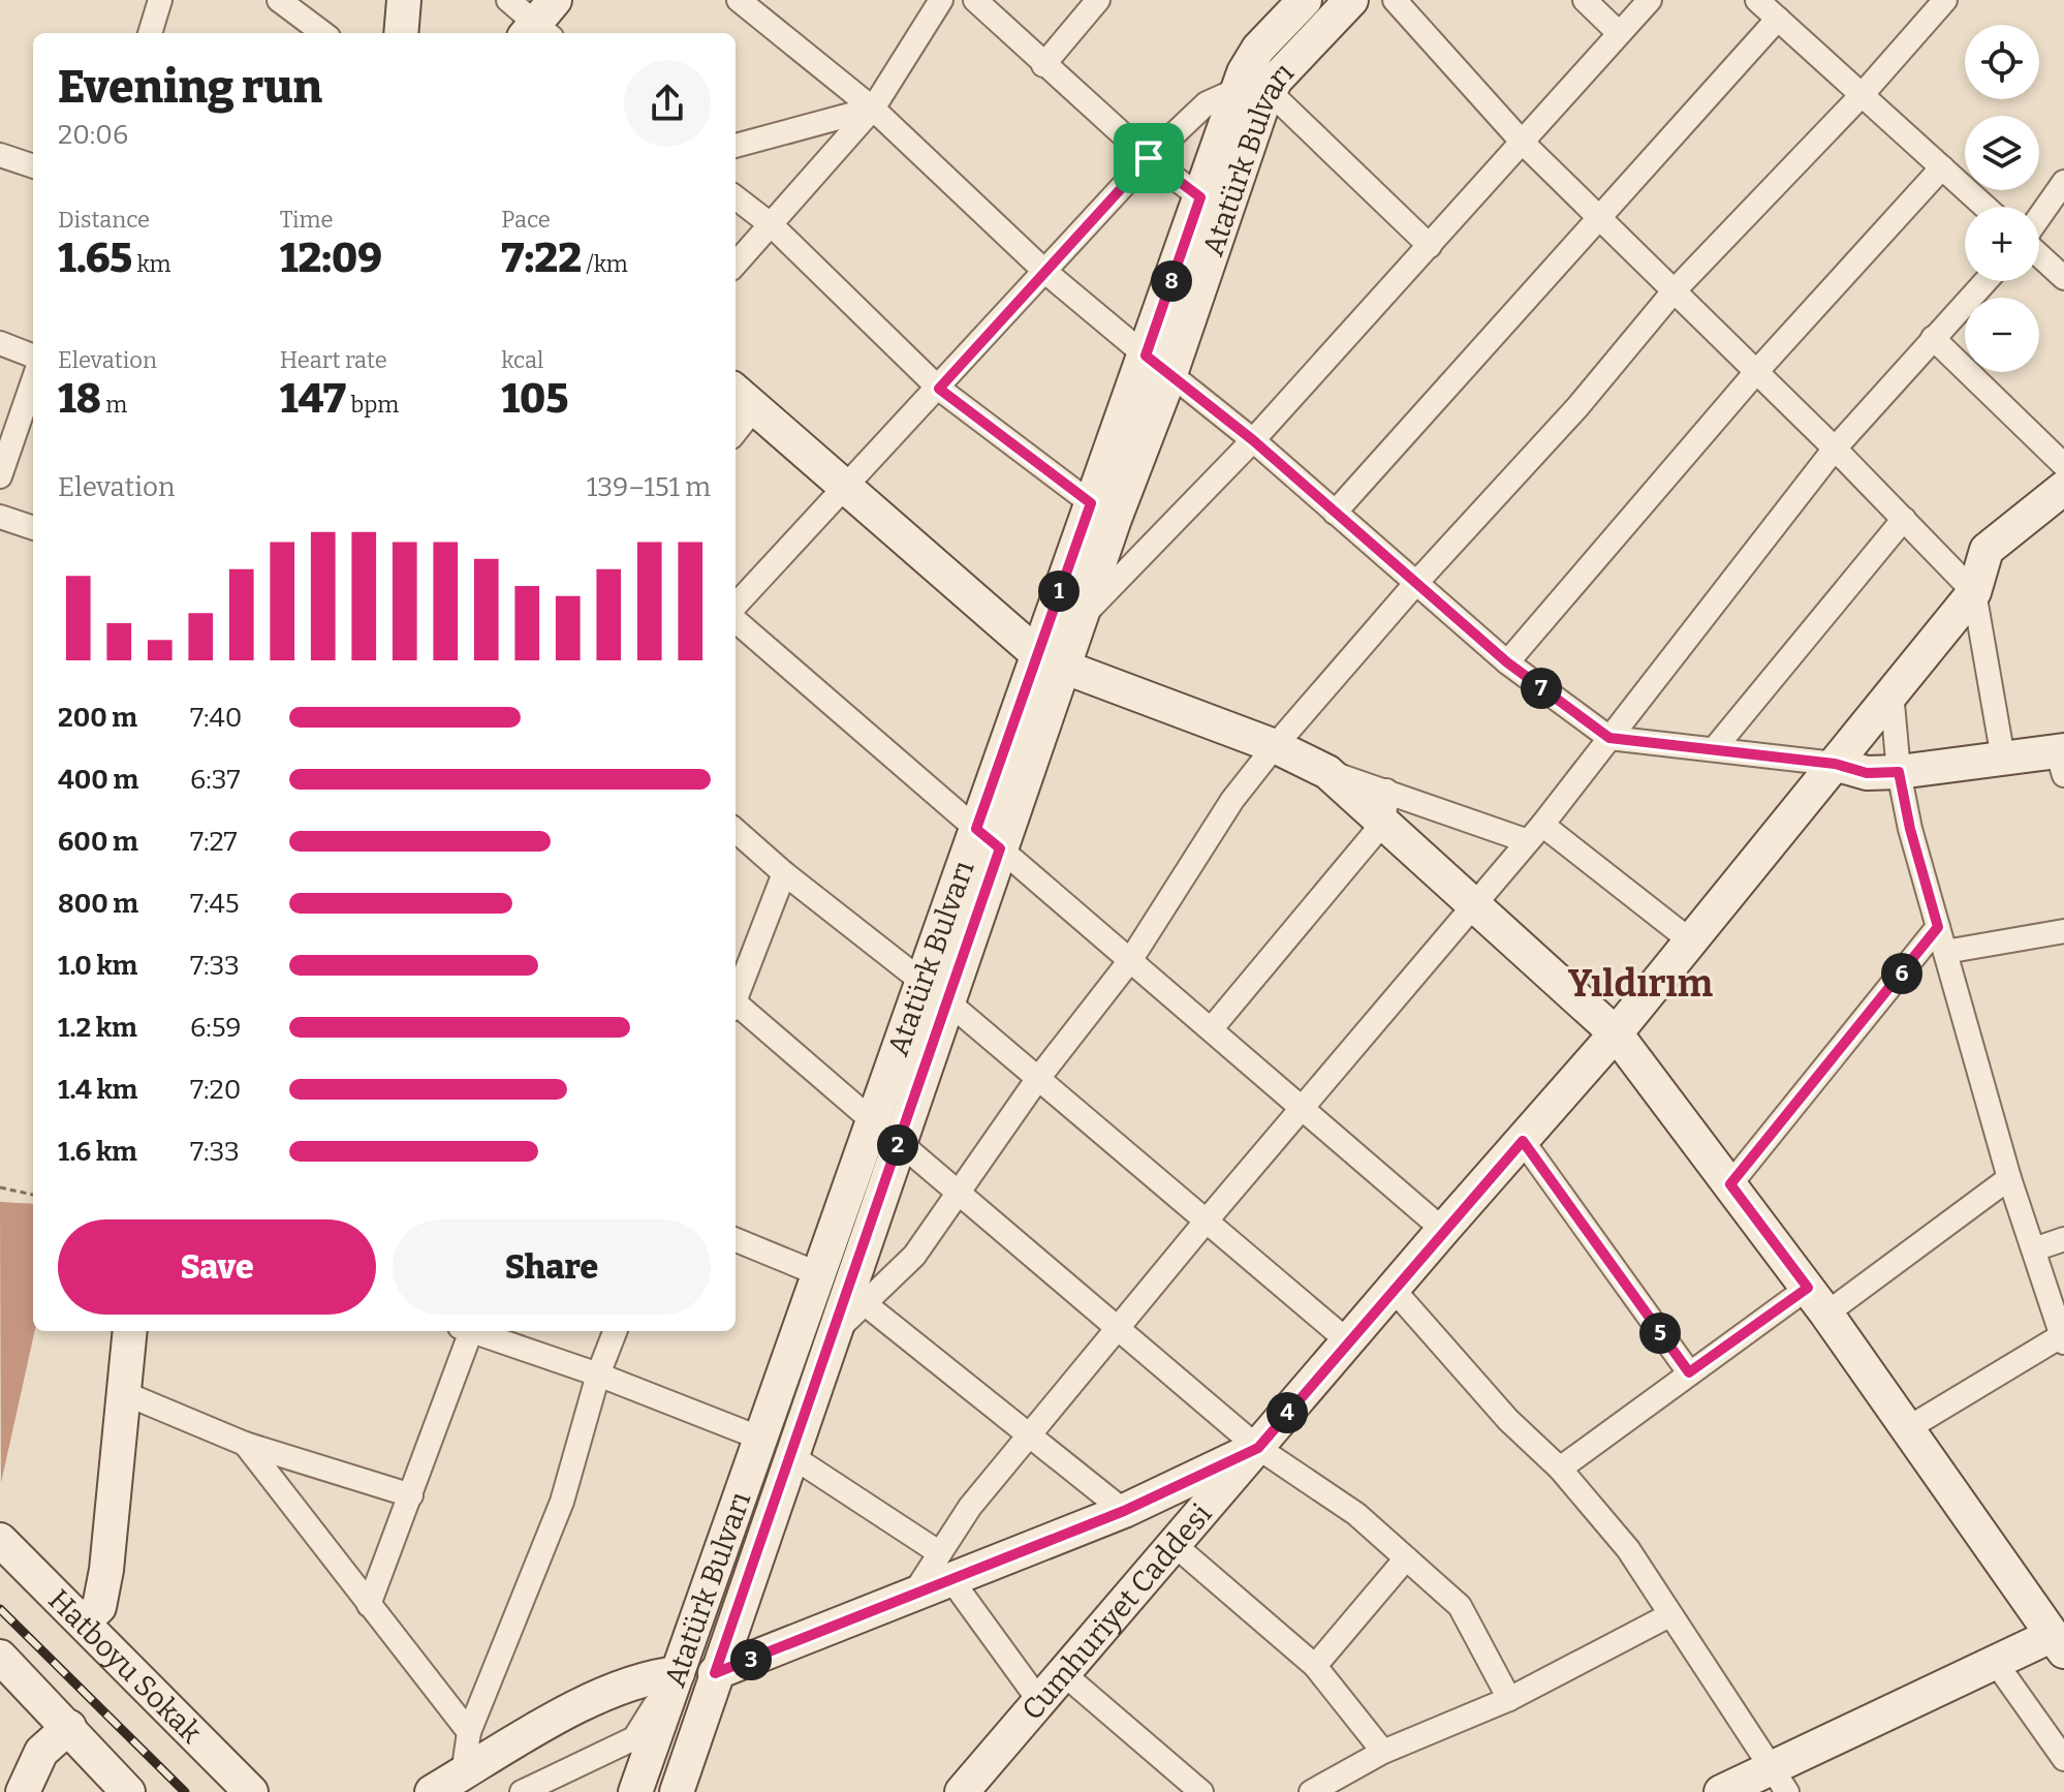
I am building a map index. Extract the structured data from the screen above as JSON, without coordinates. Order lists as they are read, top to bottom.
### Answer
{
  "streets": {
    "main road": ["Atatürk Bulvarı", "Cumhuriyet Caddesi", "Hatboyu Sokak"]
  },
  "districts": ["Yıldırım"],
  "page": {
    "map_buttons": ["+", "−"],
    "heading": ["Evening run", "20:06"],
    "stats": [
      ["Distance", "1.65 km"],
      ["Time", "12:09"],
      ["Pace", "7:22 /km"],
      ["Elevation", "18 m"],
      ["Heart rate", "147 bpm"],
      ["kcal", "105"]
    ],
    "pins": [
      "8",
      "1",
      "7",
      "6",
      "2",
      "5",
      "4",
      "3"
    ],
    "chart": ["Elevation", "139–151 m"],
    "list": [
      {
        "name": "200 m",
        "note": "7:40"
      },
      {
        "name": "400 m",
        "note": "6:37"
      },
      {
        "name": "600 m",
        "note": "7:27"
      },
      {
        "name": "800 m",
        "note": "7:45"
      },
      {
        "name": "1.0 km",
        "note": "7:33"
      },
      {
        "name": "1.2 km",
        "note": "6:59"
      },
      {
        "name": "1.4 km",
        "note": "7:20"
      },
      {
        "name": "1.6 km",
        "note": "7:33"
      }
    ],
    "buttons": ["Save", "Share"]
  }
}
